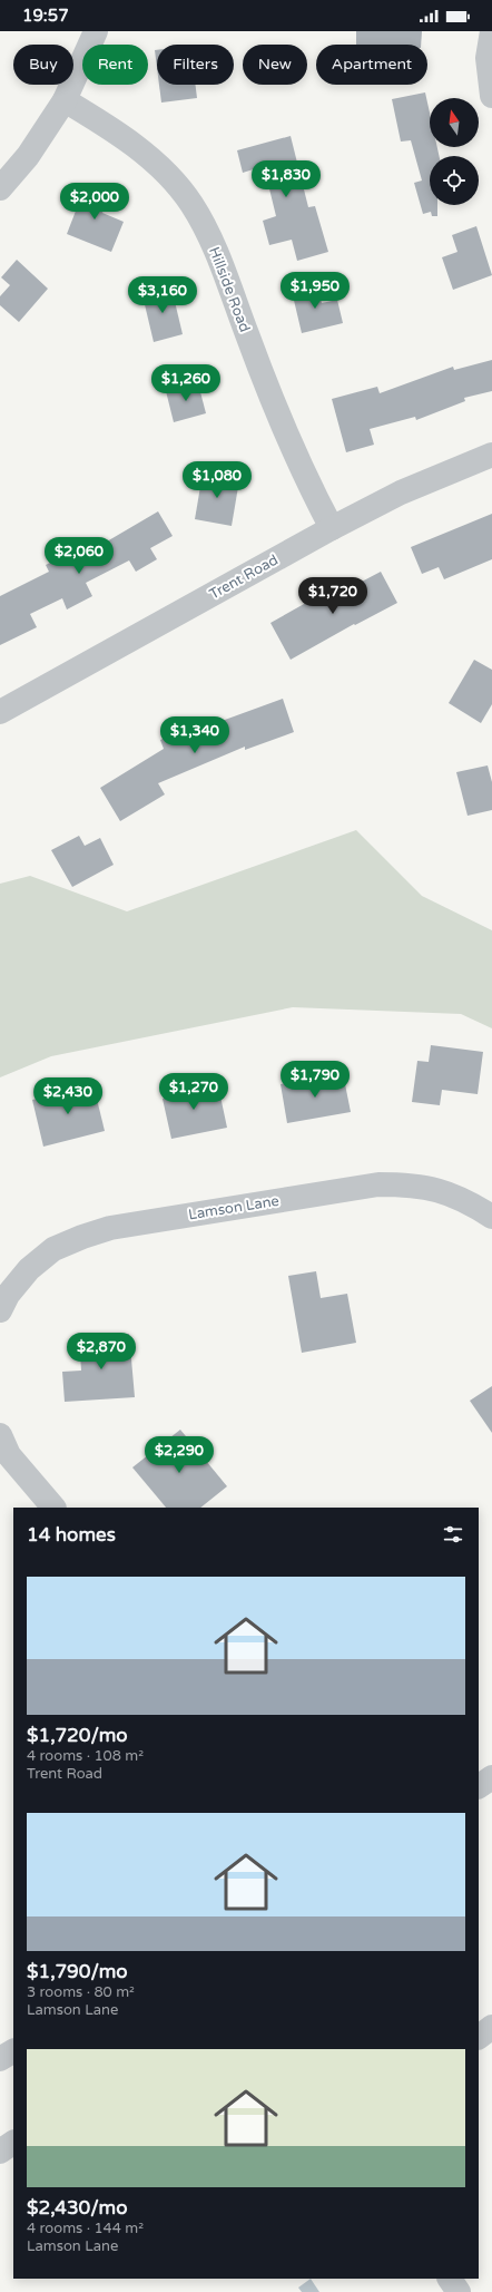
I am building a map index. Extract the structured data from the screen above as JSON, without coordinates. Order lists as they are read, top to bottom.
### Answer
{
  "streets": {
    "street": ["Hillside Road", "Trent Road", "Lamson Lane"]
  },
  "crossings": [
    ["Hillside Road", "Trent Road"]
  ],
  "north": "top",
  "page": {
    "status": "19:57",
    "chip": [
      "Buy",
      "Rent",
      "Filters",
      "New",
      "Apartment"
    ],
    "price": [
      "$1,830",
      "$2,000",
      "$1,950",
      "$3,160",
      "$1,260",
      "$1,080",
      "$2,060",
      "$1,720",
      "$1,340",
      "$1,790",
      "$1,270",
      "$2,430",
      "$2,870",
      "$2,290"
    ],
    "heading": "14 homes",
    "list": [
      {
        "name": "$1,720/mo",
        "note": "4 rooms · 108 m² · Trent Road"
      },
      {
        "name": "$1,790/mo",
        "note": "3 rooms · 80 m² · Lamson Lane"
      },
      {
        "name": "$2,430/mo",
        "note": "4 rooms · 144 m² · Lamson Lane"
      }
    ]
  }
}
